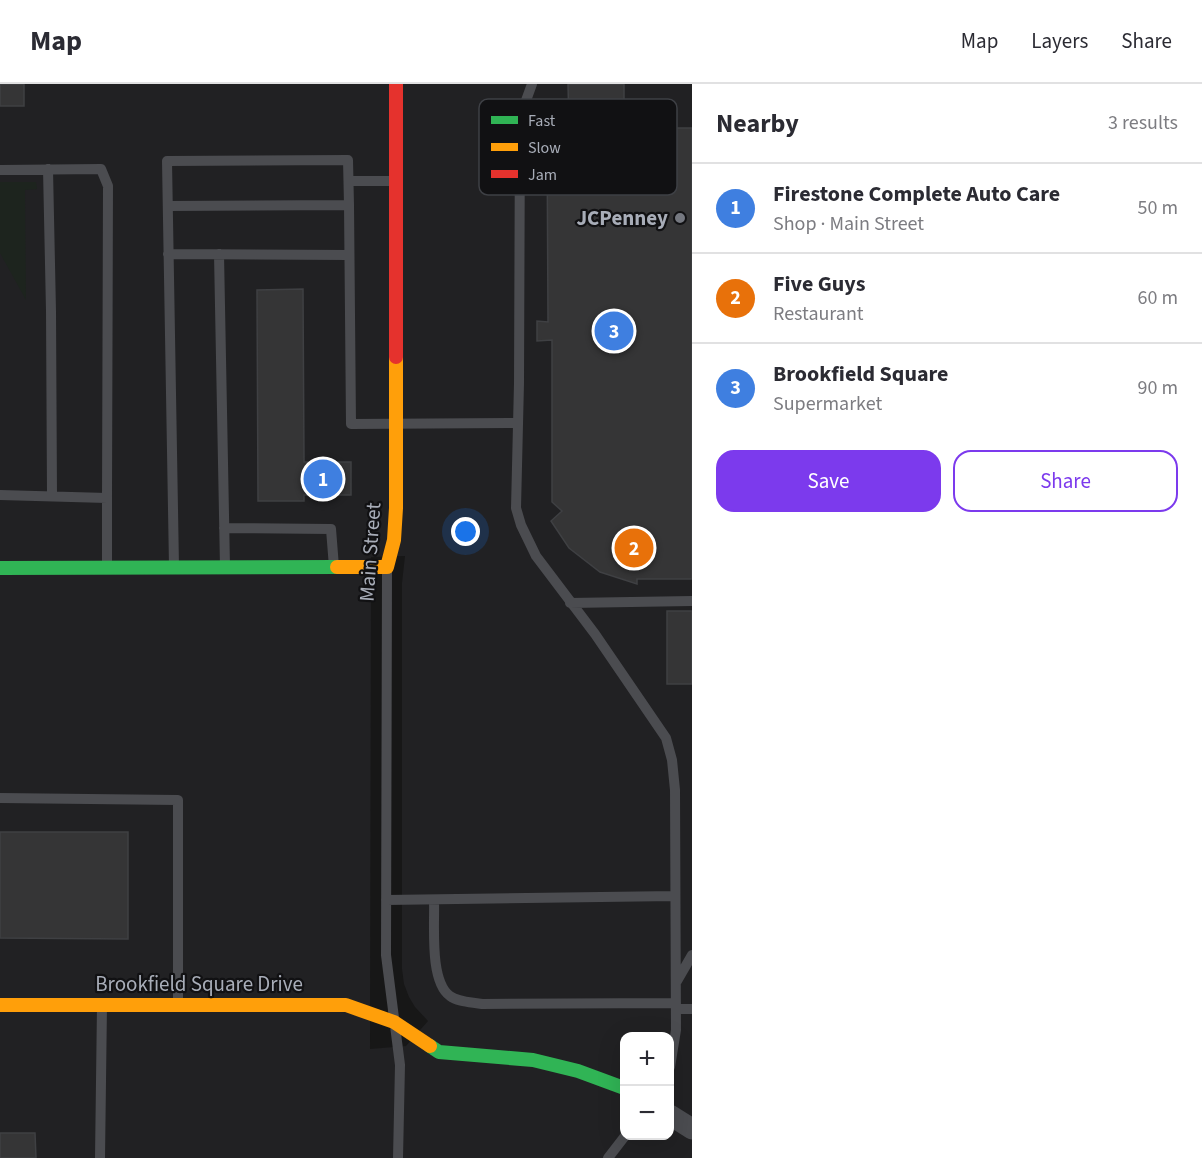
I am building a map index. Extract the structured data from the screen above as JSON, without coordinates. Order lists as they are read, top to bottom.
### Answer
{
  "streets": {
    "street": ["Main Street", "Brookfield Square Drive"]
  },
  "crossings": [
    ["Main Street", "Brookfield Square Drive"]
  ],
  "places": ["JCPenney"],
  "legend": ["Fast", "Slow", "Jam"],
  "page": {
    "header": "Map",
    "nav": ["Map", "Layers", "Share"],
    "heading": ["Nearby", "3 results"],
    "list": [
      {
        "mark": "1",
        "name": "Firestone Complete Auto Care",
        "note": "Shop · Main Street",
        "value": "50 m"
      },
      {
        "mark": "2",
        "name": "Five Guys",
        "note": "Restaurant",
        "value": "60 m"
      },
      {
        "mark": "3",
        "name": "Brookfield Square",
        "note": "Supermarket",
        "value": "90 m"
      }
    ],
    "pins": ["3", "1", "2"],
    "buttons": ["Save", "Share"],
    "map_buttons": ["+", "−"]
  }
}
